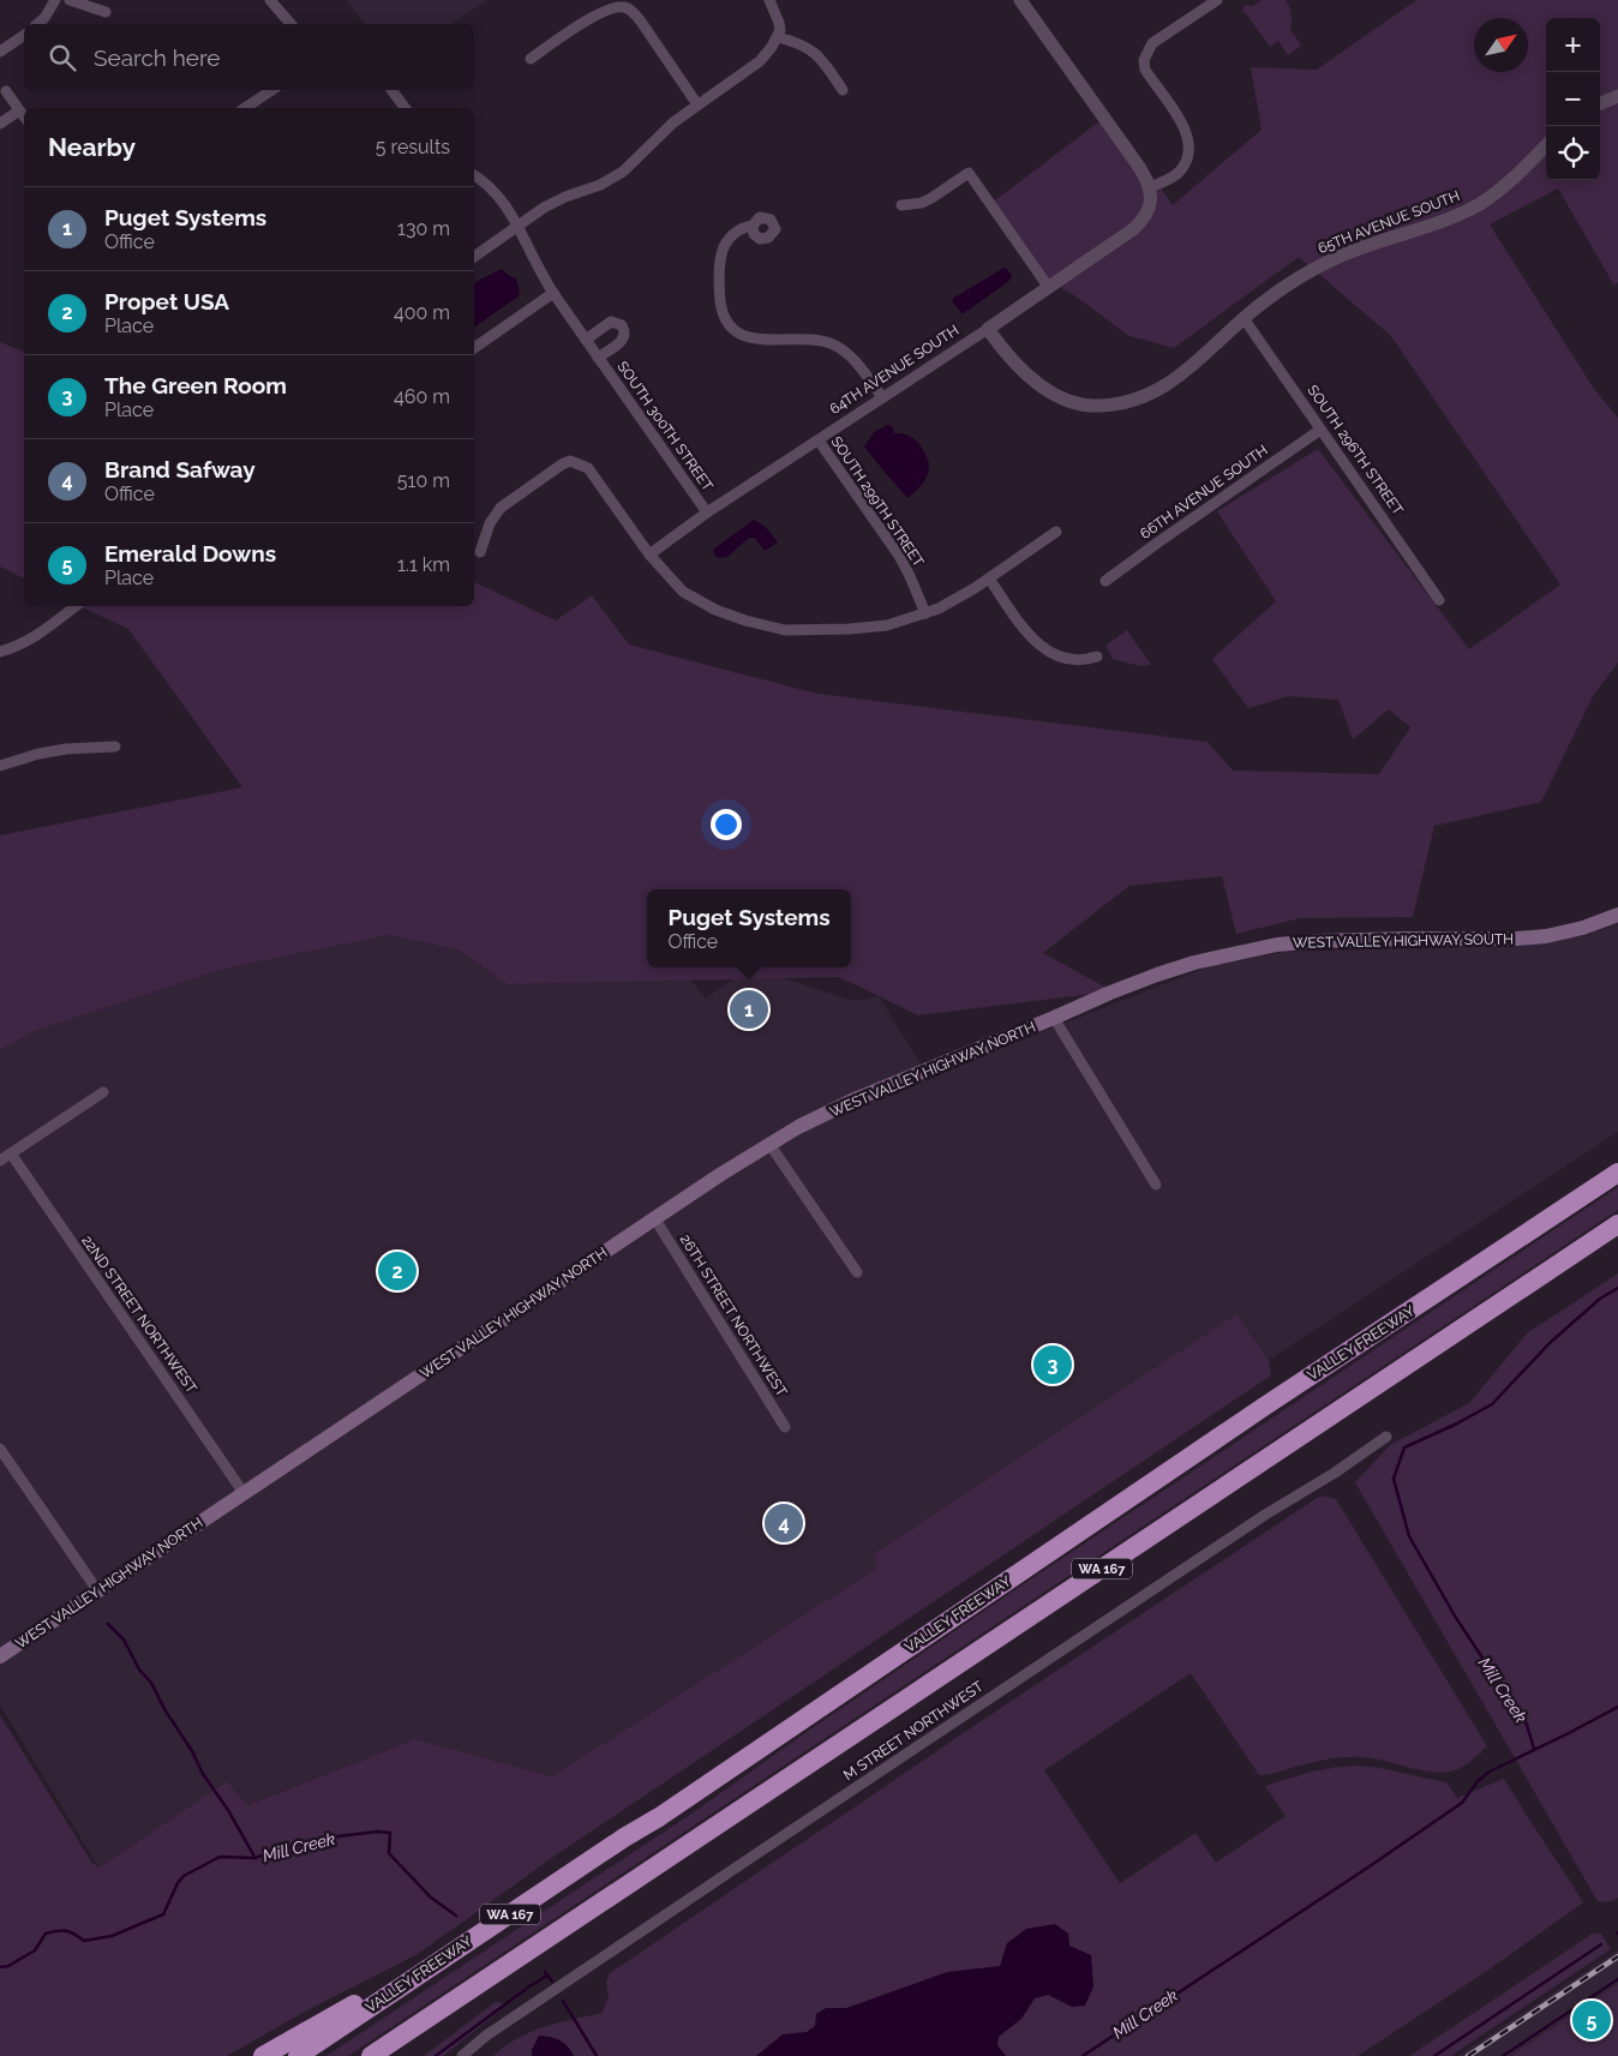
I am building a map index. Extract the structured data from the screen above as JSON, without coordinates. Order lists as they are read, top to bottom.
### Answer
{
  "streets": {
    "highway": ["VALLEY FREEWAY", "WA 167"],
    "main road": ["WEST VALLEY HIGHWAY SOUTH", "WEST VALLEY HIGHWAY NORTH"],
    "street": [
      "65TH AVENUE SOUTH",
      "64TH AVENUE SOUTH",
      "SOUTH 300TH STREET",
      "SOUTH 296TH STREET",
      "66TH AVENUE SOUTH",
      "SOUTH 299TH STREET",
      "22ND STREET NORTHWEST",
      "26TH STREET NORTHWEST",
      "M STREET NORTHWEST"
    ]
  },
  "crossings": [
    ["65TH AVENUE SOUTH", "64TH AVENUE SOUTH"],
    ["65TH AVENUE SOUTH", "SOUTH 296TH STREET"],
    ["64TH AVENUE SOUTH", "SOUTH 300TH STREET"],
    ["64TH AVENUE SOUTH", "SOUTH 299TH STREET"],
    ["SOUTH 296TH STREET", "66TH AVENUE SOUTH"],
    ["WEST VALLEY HIGHWAY SOUTH", "WEST VALLEY HIGHWAY NORTH"],
    ["WEST VALLEY HIGHWAY NORTH", "22ND STREET NORTHWEST"],
    ["WEST VALLEY HIGHWAY NORTH", "26TH STREET NORTHWEST"]
  ],
  "water": ["Mill Creek"],
  "north": "top right",
  "page": {
    "map_buttons": ["+", "−"],
    "search": "Search here",
    "heading": ["Nearby", "5 results"],
    "list": [
      {
        "mark": "1",
        "name": "Puget Systems",
        "note": "Office",
        "value": "130 m"
      },
      {
        "mark": "2",
        "name": "Propet USA",
        "note": "Place",
        "value": "400 m"
      },
      {
        "mark": "3",
        "name": "The Green Room",
        "note": "Place",
        "value": "460 m"
      },
      {
        "mark": "4",
        "name": "Brand Safway",
        "note": "Office",
        "value": "510 m"
      },
      {
        "mark": "5",
        "name": "Emerald Downs",
        "note": "Place",
        "value": "1.1 km"
      }
    ],
    "popup": ["Puget Systems", "Office"],
    "pins": [
      "1",
      "2",
      "3",
      "4",
      "5"
    ]
  }
}
